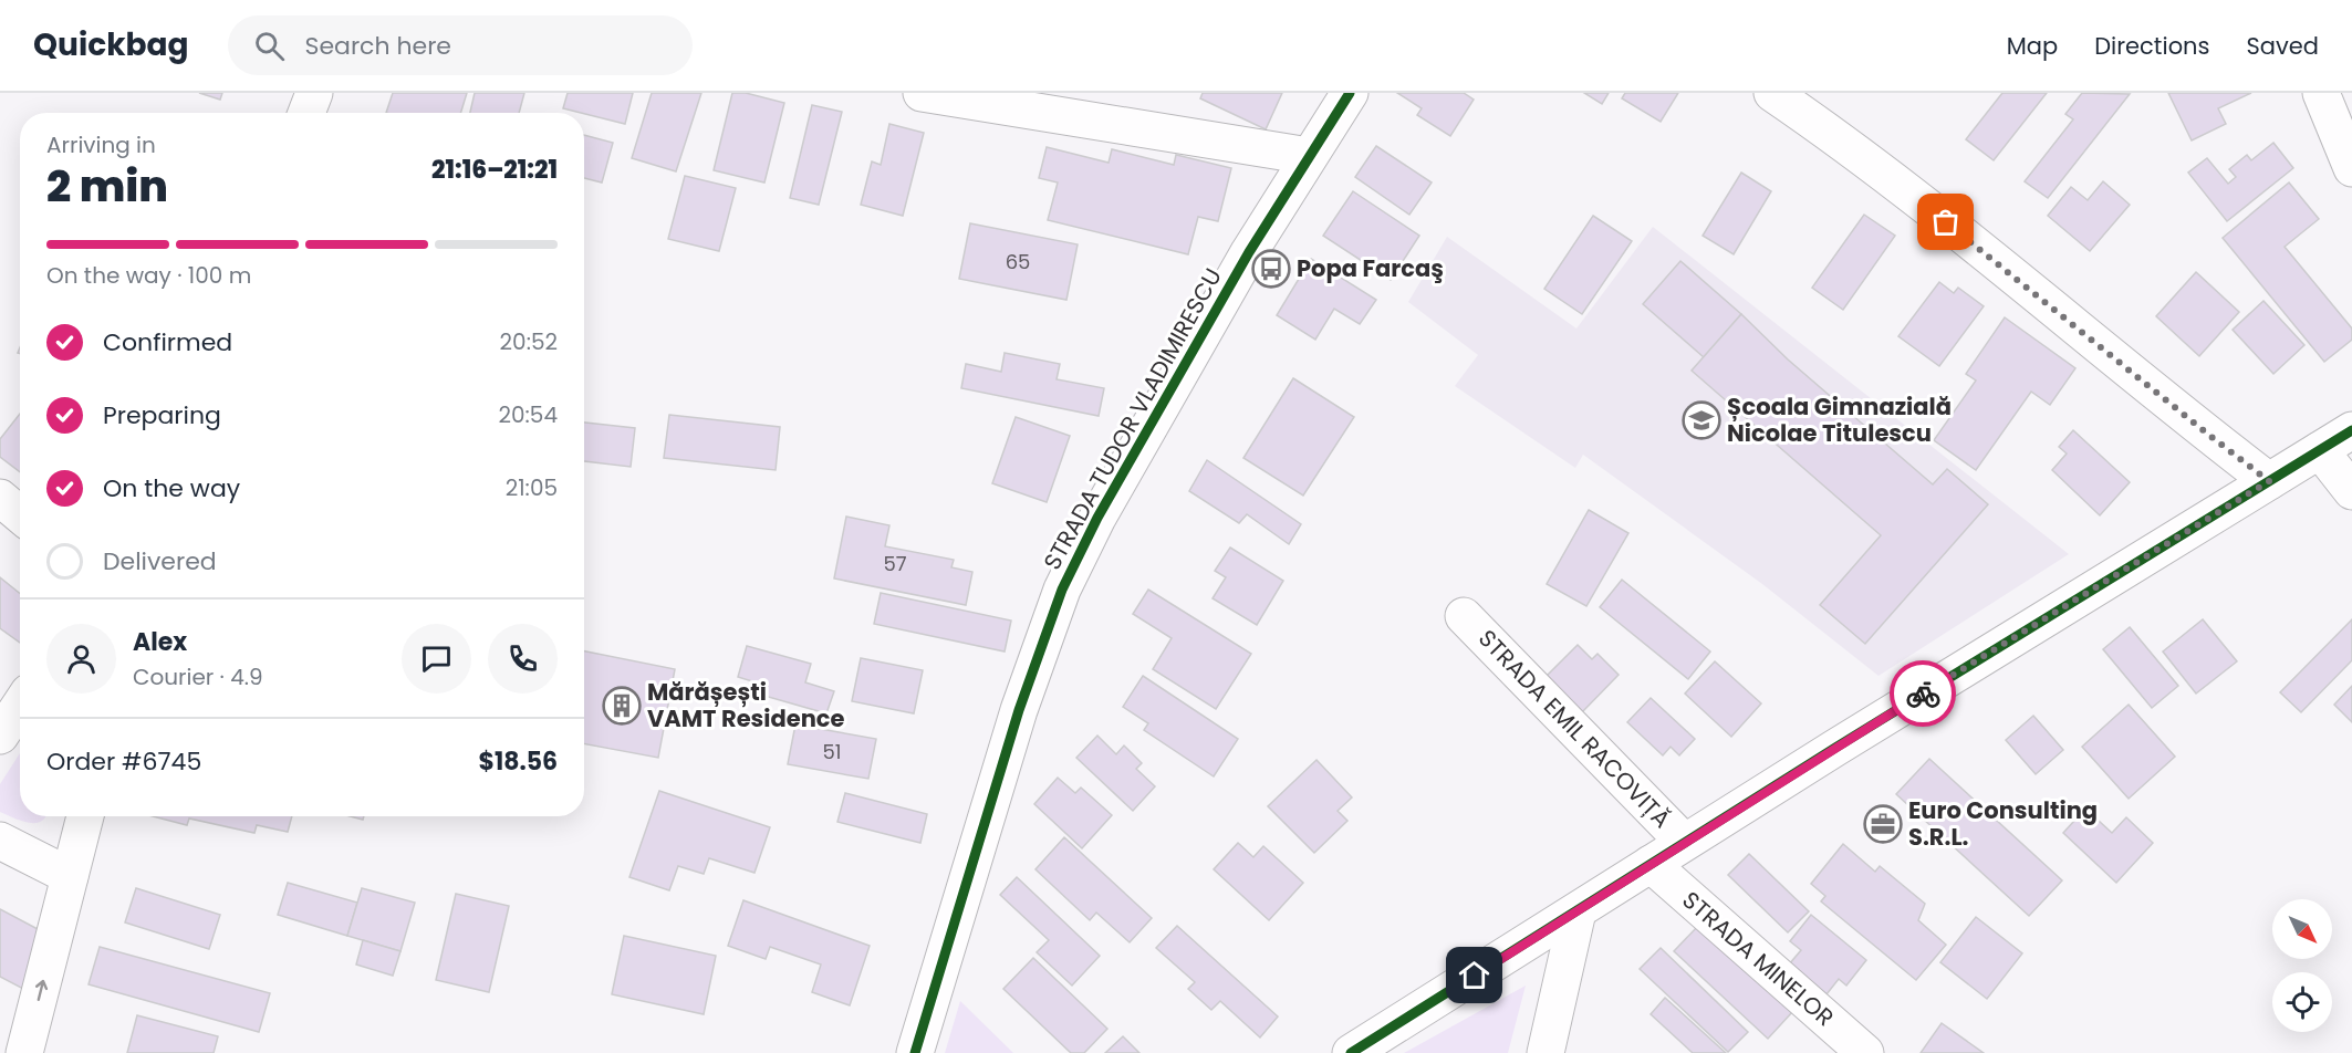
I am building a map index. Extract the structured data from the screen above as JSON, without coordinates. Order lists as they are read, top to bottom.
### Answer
{
  "streets": {
    "street": ["STRADA TUDOR VLADIMIRESCU", "STRADA EMIL RACOVIȚĂ", "STRADA MINELOR"]
  },
  "places": {
    "bus stop": ["Popa Farcaş"],
    "school or university": ["Școala Gimnazială Nicolae Titulescu"],
    "building": ["Mărășești VAMT Residence"],
    "office": ["Euro Consulting S.R.L."]
  },
  "house_numbers": ["65", "57", "51"],
  "north": "bottom right",
  "page": {
    "header": "Quickbag",
    "search": "Search here",
    "nav": ["Map", "Directions", "Saved"],
    "heading": ["2 min", "Arriving in", "21:16–21:21"],
    "panel": [
      "Alex",
      "Courier · 4.9",
      "Order #6745",
      "$18.56"
    ],
    "bar": "On the way · 100 m",
    "list": [
      ["Confirmed", "20:52"],
      ["Preparing", "20:54"],
      ["On the way", "21:05"],
      "Delivered"
    ]
  }
}
